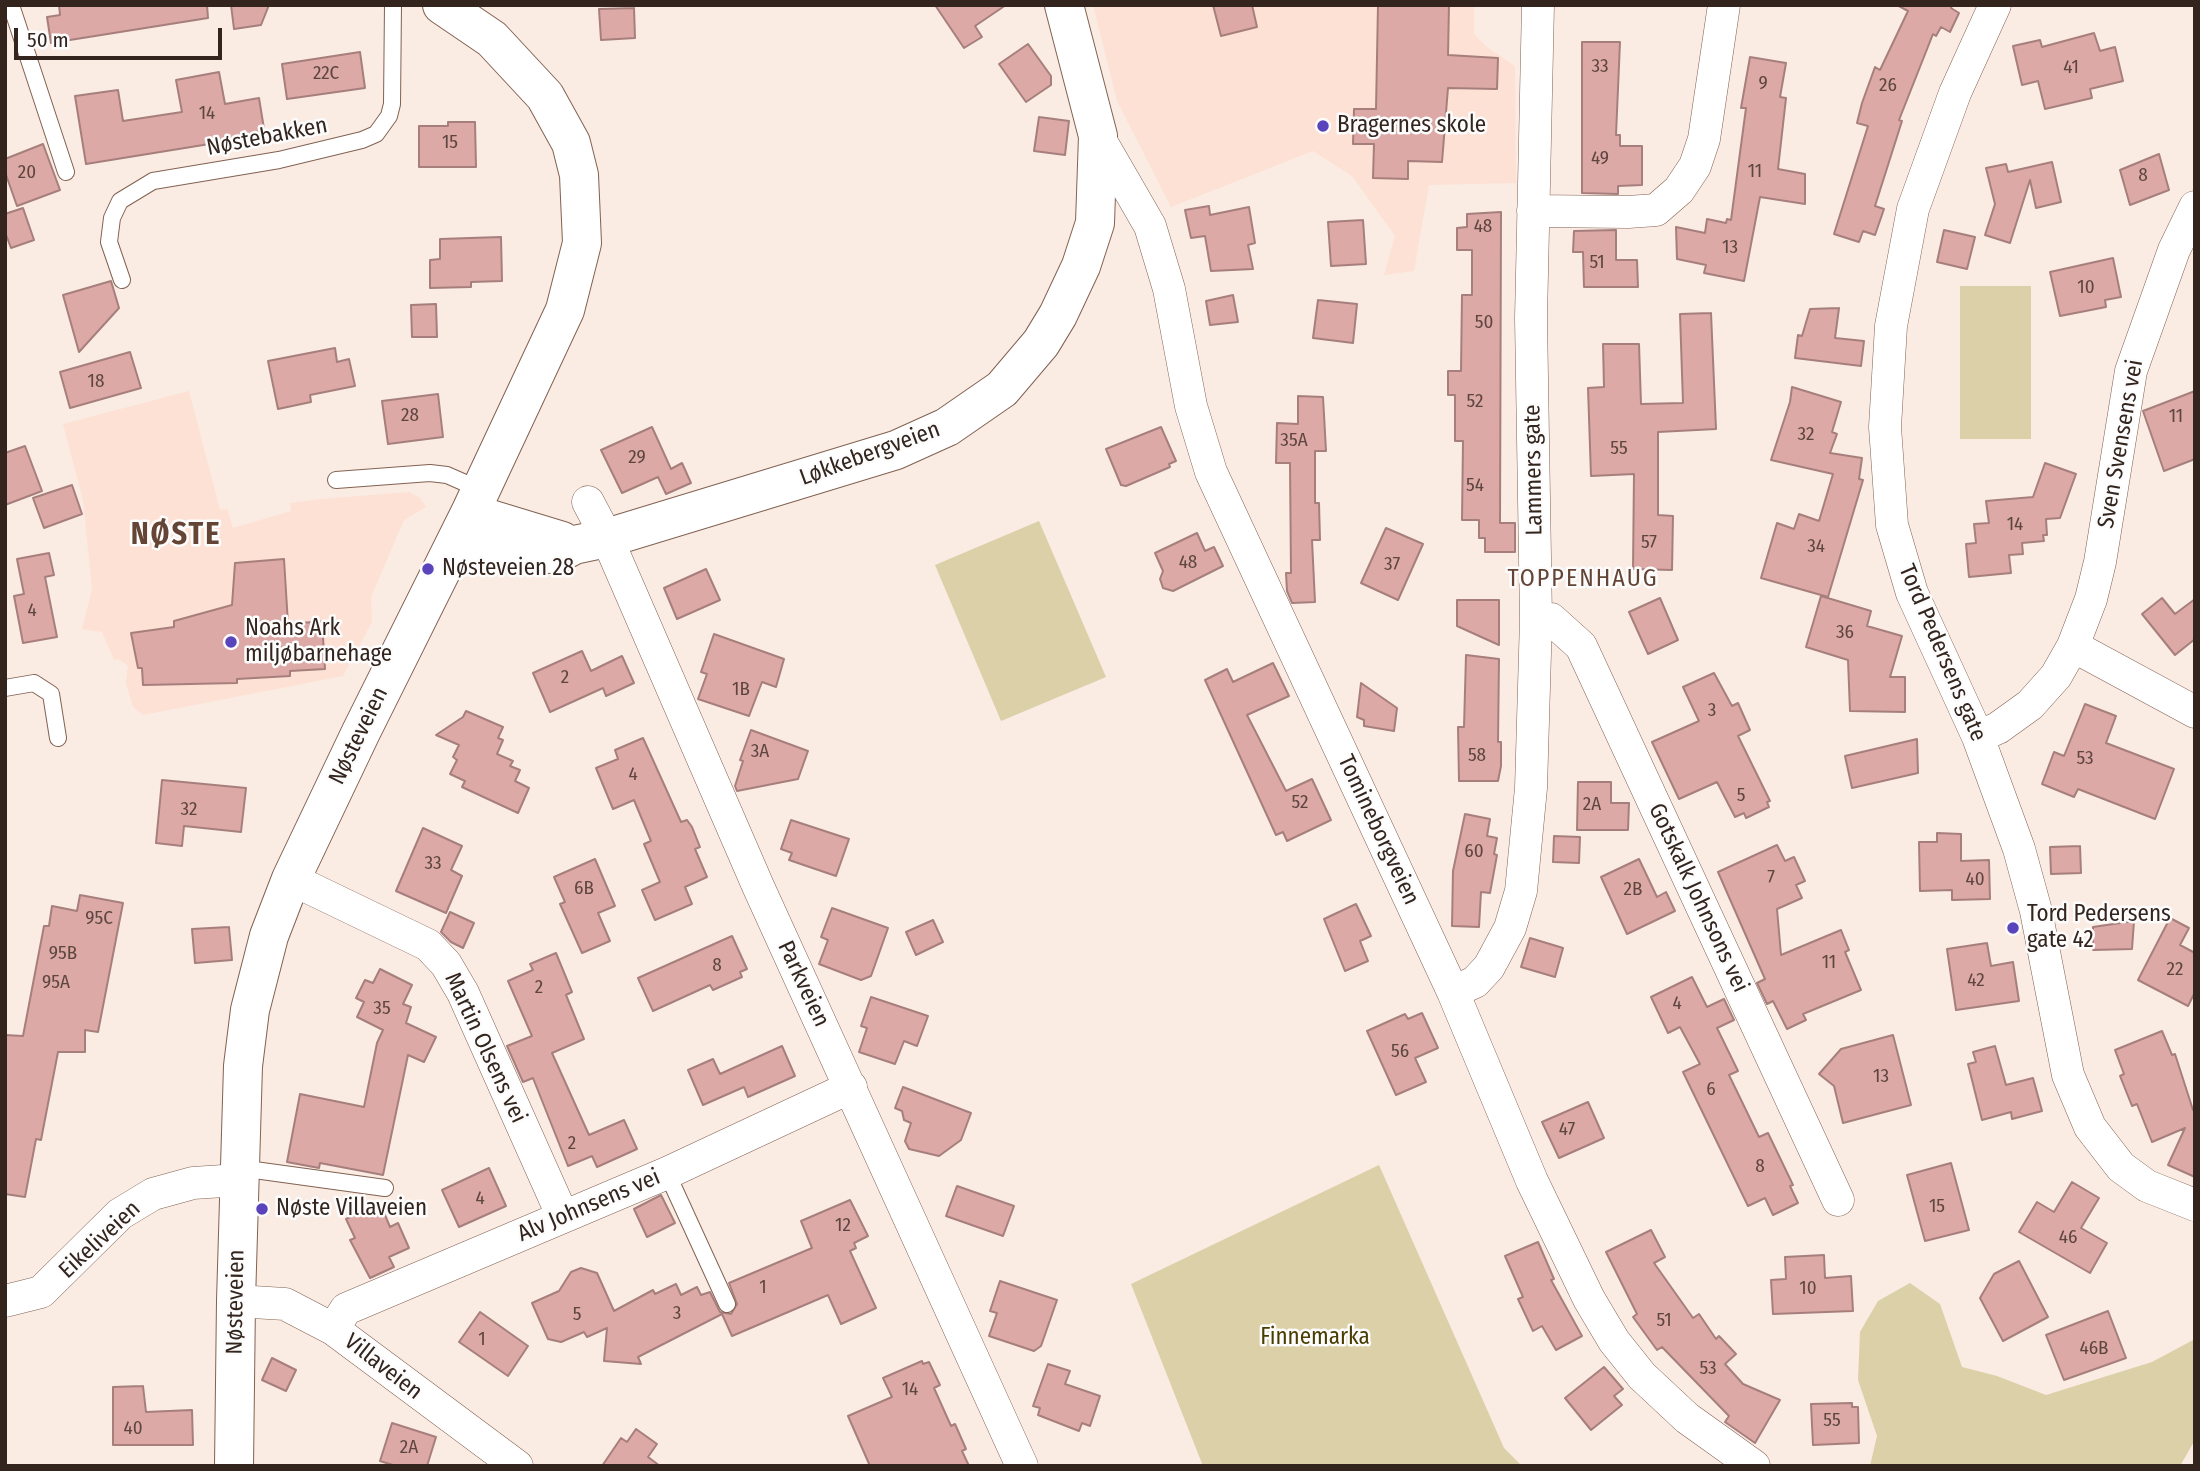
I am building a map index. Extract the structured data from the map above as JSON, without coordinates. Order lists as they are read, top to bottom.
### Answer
{
  "streets": {
    "main road": ["Løkkebergveien", "Nøsteveien"],
    "street": [
      "Sven Svensens vei",
      "Lammers gate",
      "Tord Pedersens gate",
      "Tomineborgveien",
      "Gotskalk Johnsons vei",
      "Parkveien",
      "Martin Olsens vei",
      "Alv Johnsens vei",
      "Eikeliveien",
      "Villaveien"
    ],
    "lane": ["Nøstebakken"]
  },
  "crossings": [
    ["Sven Svensens vei", "Tord Pedersens gate"],
    ["Løkkebergveien", "Nøsteveien"],
    ["Løkkebergveien", "Tomineborgveien"],
    ["Løkkebergveien", "Parkveien"],
    ["Lammers gate", "Tomineborgveien"],
    ["Lammers gate", "Gotskalk Johnsons vei"],
    ["Nøsteveien", "Martin Olsens vei"],
    ["Nøsteveien", "Eikeliveien"],
    ["Nøsteveien", "Villaveien"],
    ["Parkveien", "Alv Johnsens vei"],
    ["Martin Olsens vei", "Alv Johnsens vei"],
    ["Alv Johnsens vei", "Villaveien"]
  ],
  "districts": ["NØSTE", "TOPPENHAUG"],
  "parks": ["Finnemarka"],
  "places": [
    "Bragernes skole",
    "Nøsteveien 28",
    "Noahs Ark miljøbarnehage",
    "Tord Pedersens gate 42",
    "Nøste Villaveien"
  ],
  "house_numbers": [
    "33",
    "41",
    "22C",
    "9",
    "26",
    "14",
    "15",
    "49",
    "11",
    "20",
    "8",
    "48",
    "13",
    "51",
    "10",
    "50",
    "18",
    "52",
    "28",
    "11",
    "32",
    "35A",
    "55",
    "29",
    "54",
    "14",
    "57",
    "34",
    "48",
    "37",
    "4",
    "36",
    "2",
    "1B",
    "3",
    "3A",
    "58",
    "53",
    "4",
    "5",
    "52",
    "2A",
    "32",
    "60",
    "33",
    "7",
    "40",
    "6B",
    "2B",
    "95C",
    "95B",
    "11",
    "8",
    "22",
    "42",
    "95A",
    "2",
    "4",
    "35",
    "56",
    "13",
    "6",
    "47",
    "2",
    "8",
    "4",
    "15",
    "12",
    "46",
    "1",
    "10",
    "3",
    "5",
    "51",
    "1",
    "46B",
    "53",
    "14",
    "55",
    "40",
    "2A"
  ],
  "scale_bar": "50 m"
}
